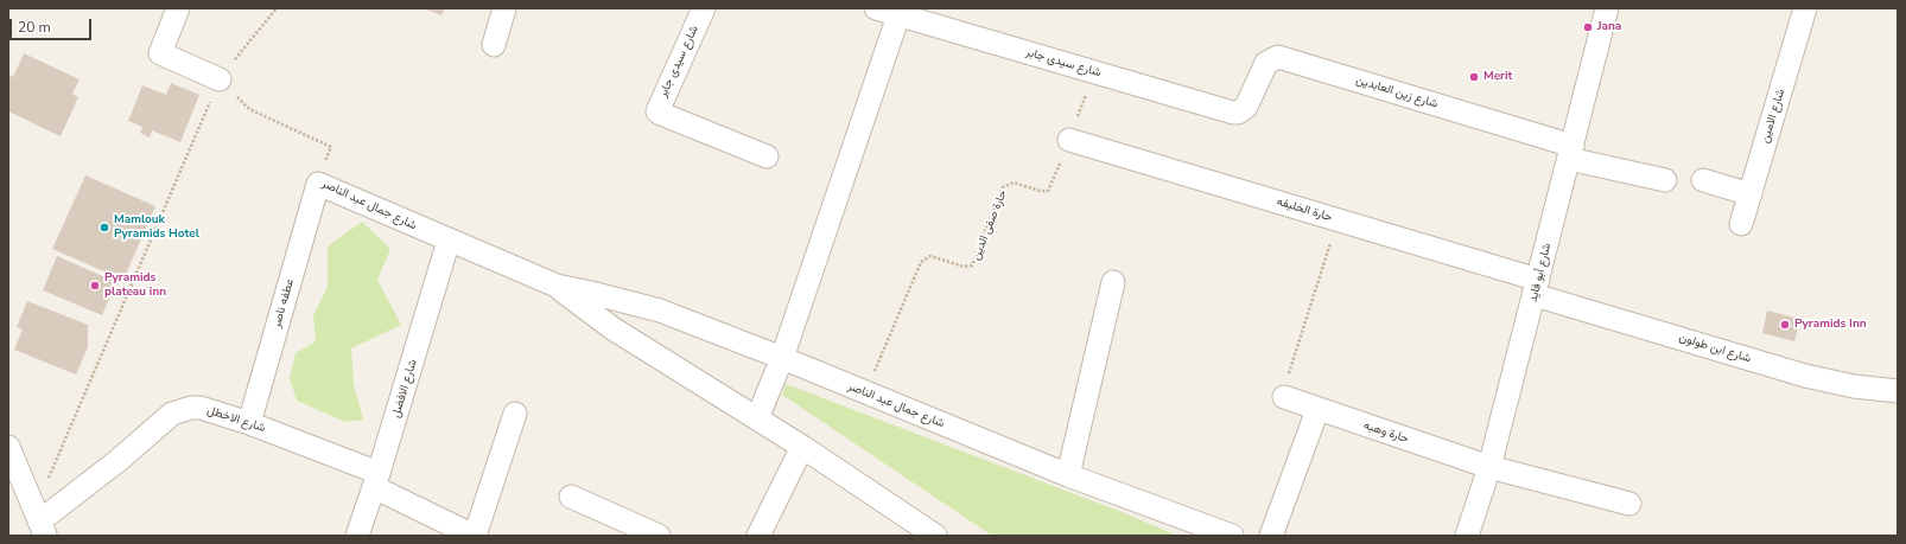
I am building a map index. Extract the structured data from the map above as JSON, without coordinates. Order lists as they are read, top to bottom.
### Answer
{
  "streets": {
    "street": [
      "شارع سيدى جابر",
      "شارع زين العابدين",
      "شارع الامين",
      "شارع جمال عبد الناصر",
      "حارة الخليفه",
      "شارع أبو فايد",
      "عطفه ناصر",
      "شارع ابن طولون",
      "شارع الافضل",
      "شارع الاخطل",
      "حارة وهبه"
    ],
    "path": ["حارة صفى الدين"]
  },
  "crossings": [
    ["شارع سيدى جابر", "شارع زين العابدين"],
    ["شارع سيدى جابر", "حارة صفى الدين"],
    ["شارع زين العابدين", "شارع أبو فايد"],
    ["شارع جمال عبد الناصر", "حارة صفى الدين"],
    ["شارع جمال عبد الناصر", "عطفه ناصر"],
    ["شارع جمال عبد الناصر", "شارع الافضل"],
    ["حارة الخليفه", "حارة صفى الدين"],
    ["حارة الخليفه", "شارع أبو فايد"],
    ["حارة الخليفه", "شارع ابن طولون"],
    ["شارع أبو فايد", "شارع ابن طولون"],
    ["شارع أبو فايد", "حارة وهبه"],
    ["عطفه ناصر", "شارع الاخطل"],
    ["شارع الافضل", "شارع الاخطل"]
  ],
  "places": [
    "Jana",
    "Merit",
    "Mamlouk Pyramids Hotel",
    "Pyramids plateau inn",
    "Pyramids Inn"
  ],
  "scale_bar": "20 m"
}
